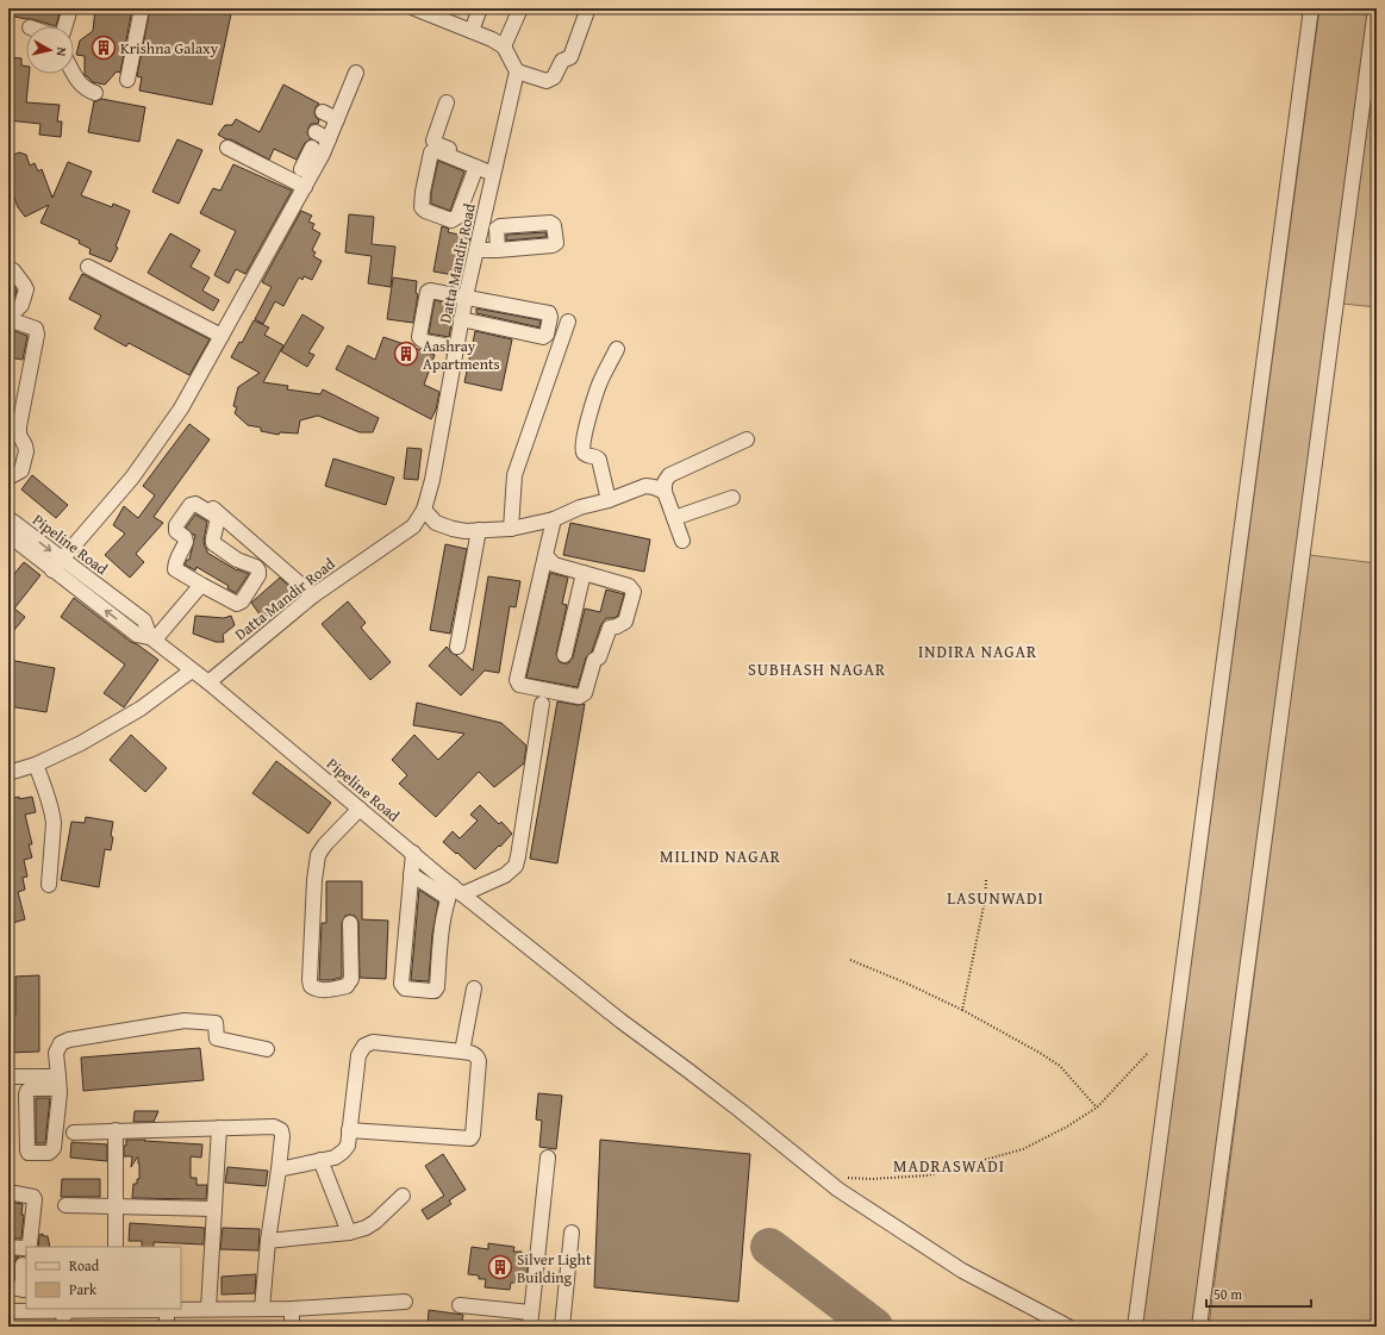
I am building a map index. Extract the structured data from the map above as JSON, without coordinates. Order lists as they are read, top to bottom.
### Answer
{
  "streets": {
    "street": ["Datta Mandir Road", "Pipeline Road"]
  },
  "crossings": [
    ["Datta Mandir Road", "Pipeline Road"]
  ],
  "districts": [
    "INDIRA NAGAR",
    "SUBHASH NAGAR",
    "MILIND NAGAR",
    "LASUNWADI",
    "MADRASWADI"
  ],
  "places": {
    "building": ["Krishna Galaxy", "Aashray Apartments", "Silver Light Building"]
  },
  "legend": ["Road", "Park"],
  "scale_bar": "50 m",
  "north": "right"
}
